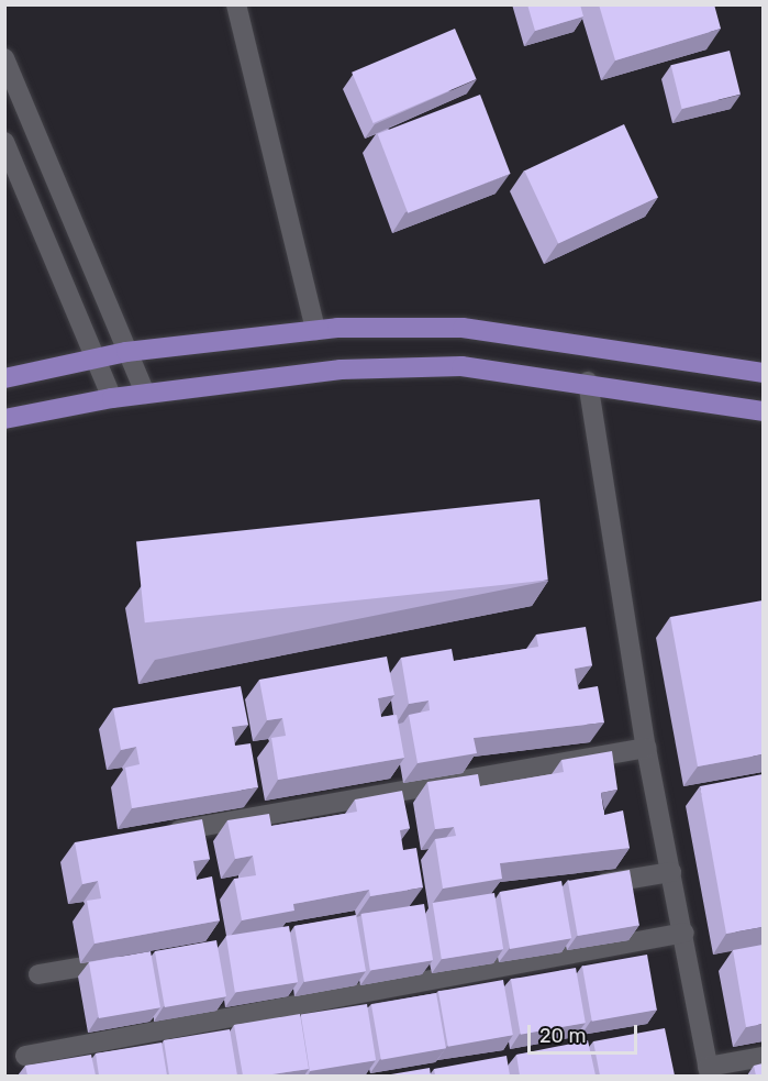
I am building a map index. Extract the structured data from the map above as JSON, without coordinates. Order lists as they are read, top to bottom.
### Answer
{
  "scale_bar": "20 m"
}
